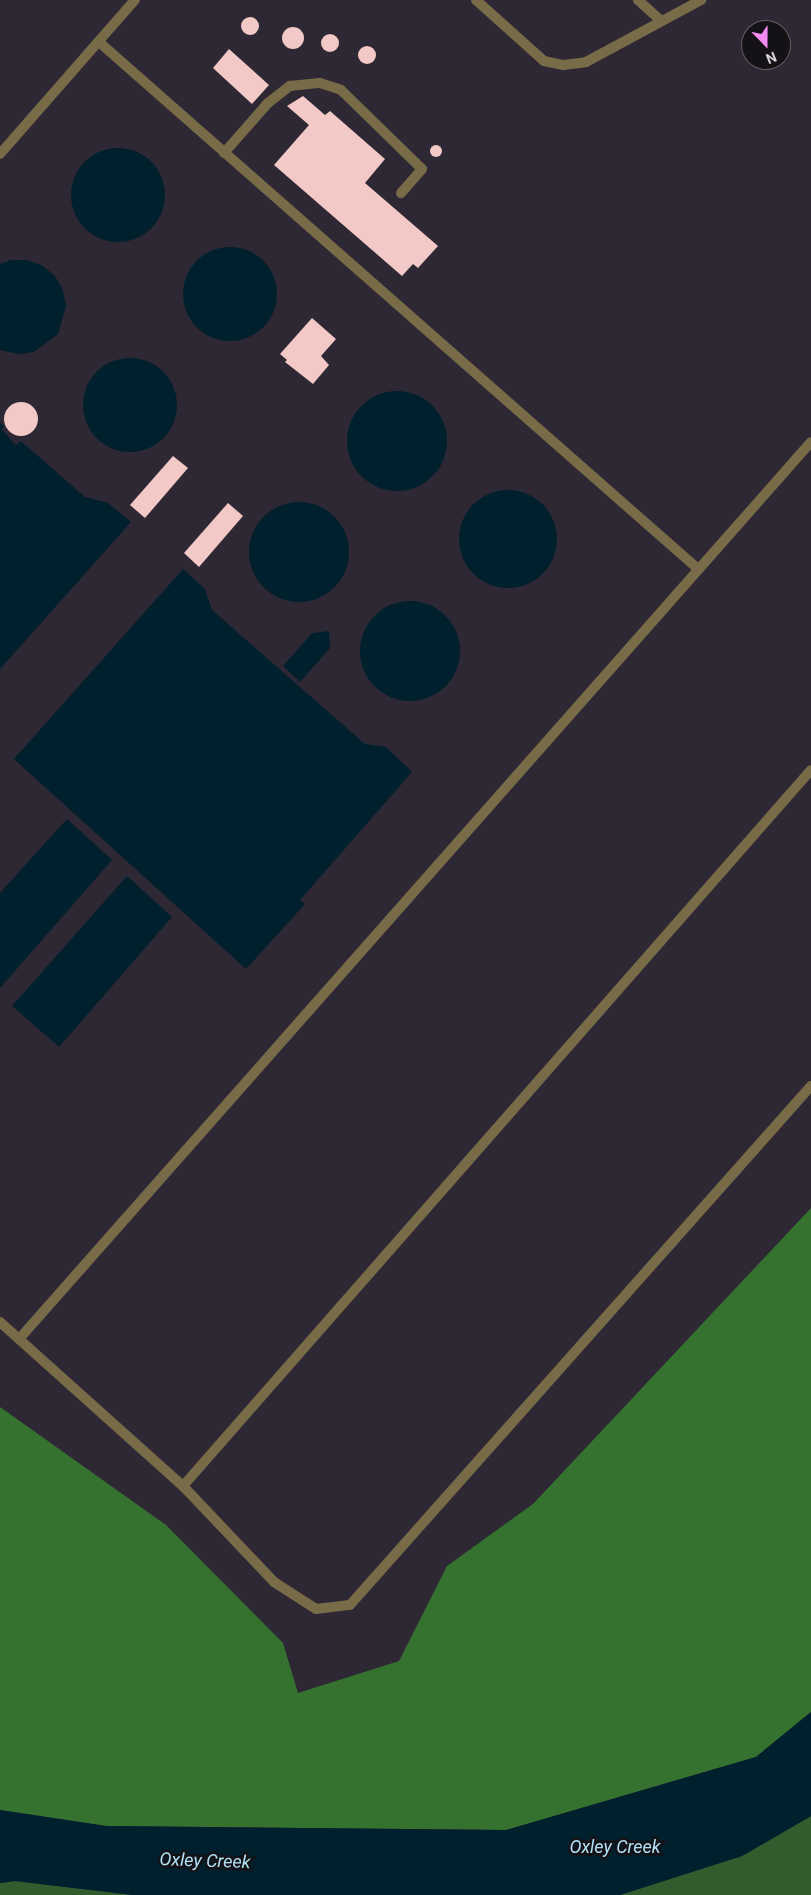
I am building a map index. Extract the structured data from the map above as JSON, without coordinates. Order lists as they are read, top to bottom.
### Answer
{
  "water": ["Oxley Creek"],
  "north": "bottom"
}
